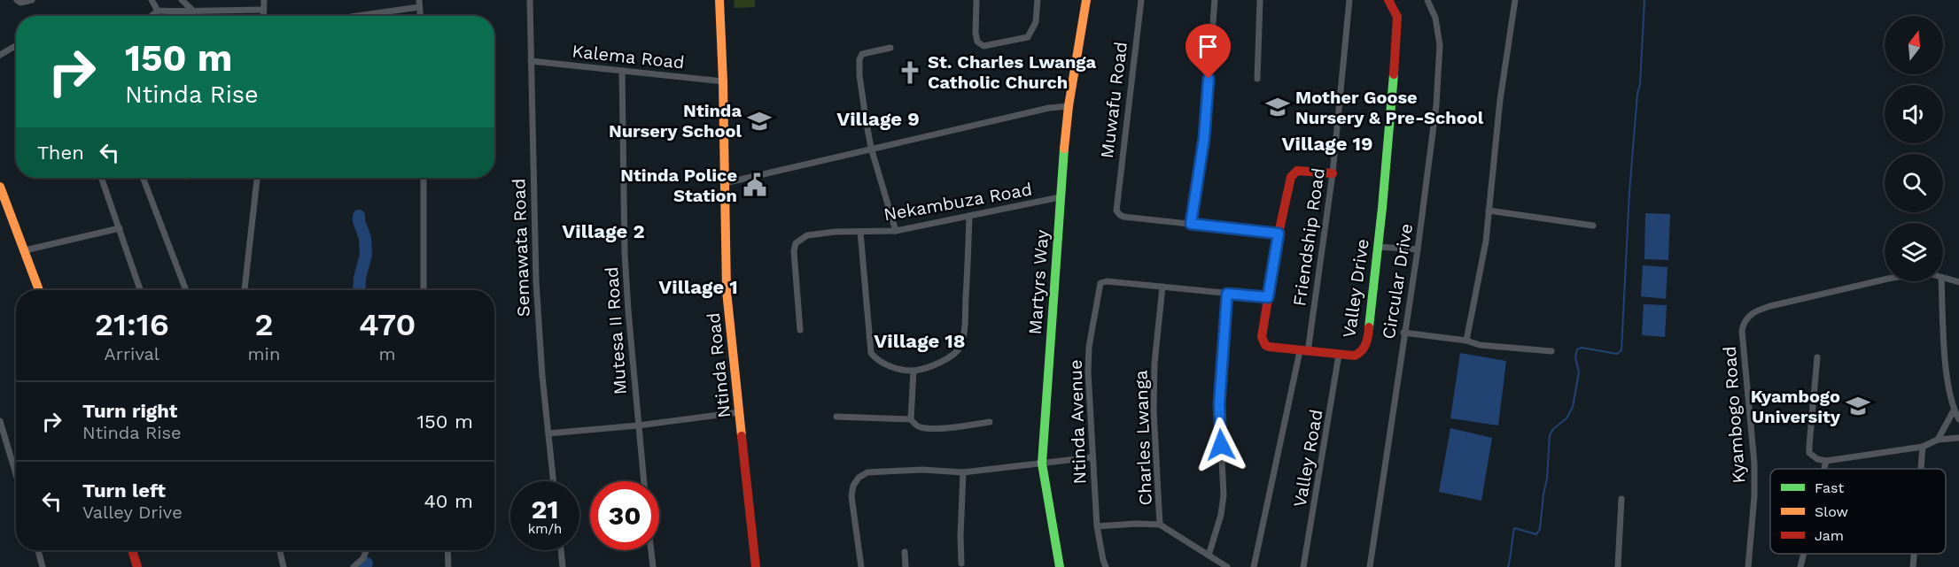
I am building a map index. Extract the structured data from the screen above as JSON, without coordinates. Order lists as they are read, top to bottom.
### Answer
{
  "streets": {
    "street": [
      "Kalema Road",
      "Muwafu Road",
      "Nekambuza Road",
      "Friendship Road",
      "Semawata Road",
      "Circular Drive",
      "Martyrs Way",
      "Valley Drive",
      "Mutesa II Road",
      "Ntinda Road",
      "Kyambogo Road",
      "Ntinda Avenue",
      "Charles Lwanga",
      "Valley Road"
    ]
  },
  "crossings": [
    ["Kalema Road", "Semawata Road"],
    ["Kalema Road", "Mutesa II Road"],
    ["Kalema Road", "Ntinda Road"],
    ["Nekambuza Road", "Martyrs Way"],
    ["Friendship Road", "Valley Drive"],
    ["Valley Drive", "Valley Road"],
    ["Ntinda Avenue", "Charles Lwanga"]
  ],
  "districts": [
    "Village 9",
    "Village 19",
    "Village 2",
    "Village 1",
    "Village 18"
  ],
  "places": {
    "church": ["St. Charles Lwanga Catholic Church"],
    "school or university": ["Mother Goose Nursery & Pre-School", "Ntinda Nursery School", "Kyambogo University"],
    "public building": ["Ntinda Police Station"]
  },
  "legend": ["Fast", "Slow", "Jam"],
  "north": "top",
  "page": {
    "turn": ["150 m", "Ntinda Rise"],
    "then": "Then",
    "eta": [
      "21:16",
      "Arrival",
      "2",
      "min",
      "470",
      "m"
    ],
    "list": [
      {
        "name": "Turn right",
        "note": "Ntinda Rise",
        "value": "150 m"
      },
      {
        "name": "Turn left",
        "note": "Valley Drive",
        "value": "40 m"
      }
    ],
    "speed": "21 km/h",
    "limit": "30"
  }
}
